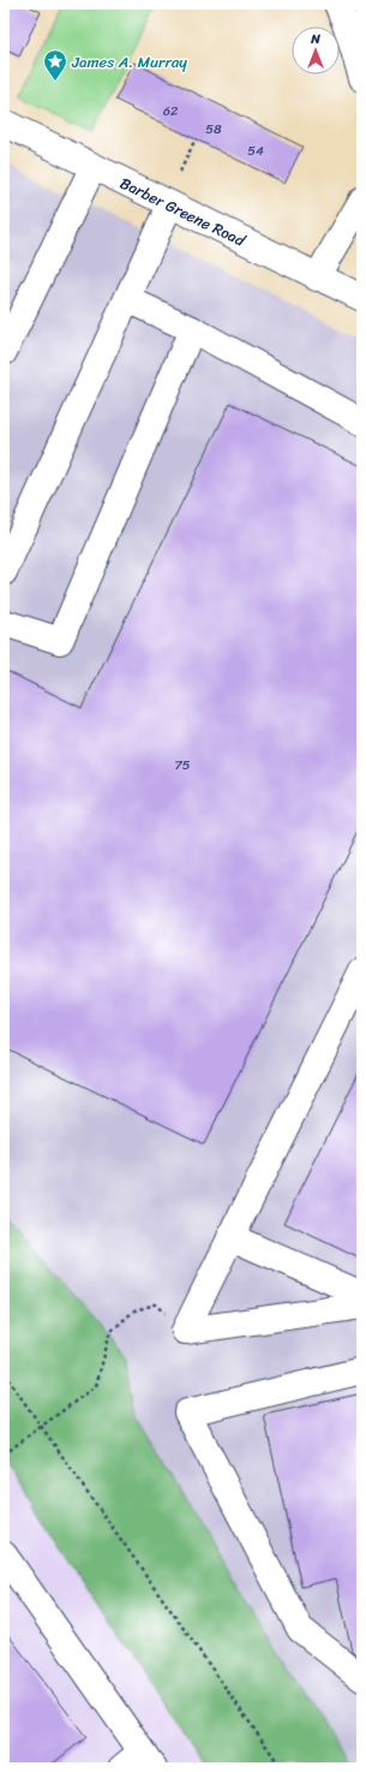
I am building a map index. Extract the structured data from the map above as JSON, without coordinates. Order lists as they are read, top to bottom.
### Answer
{
  "streets": {
    "street": ["Barber Greene Road"]
  },
  "places": {
    "place": ["James A. Murray"]
  },
  "house_numbers": [
    "62",
    "58",
    "54",
    "75"
  ],
  "north": "top"
}
